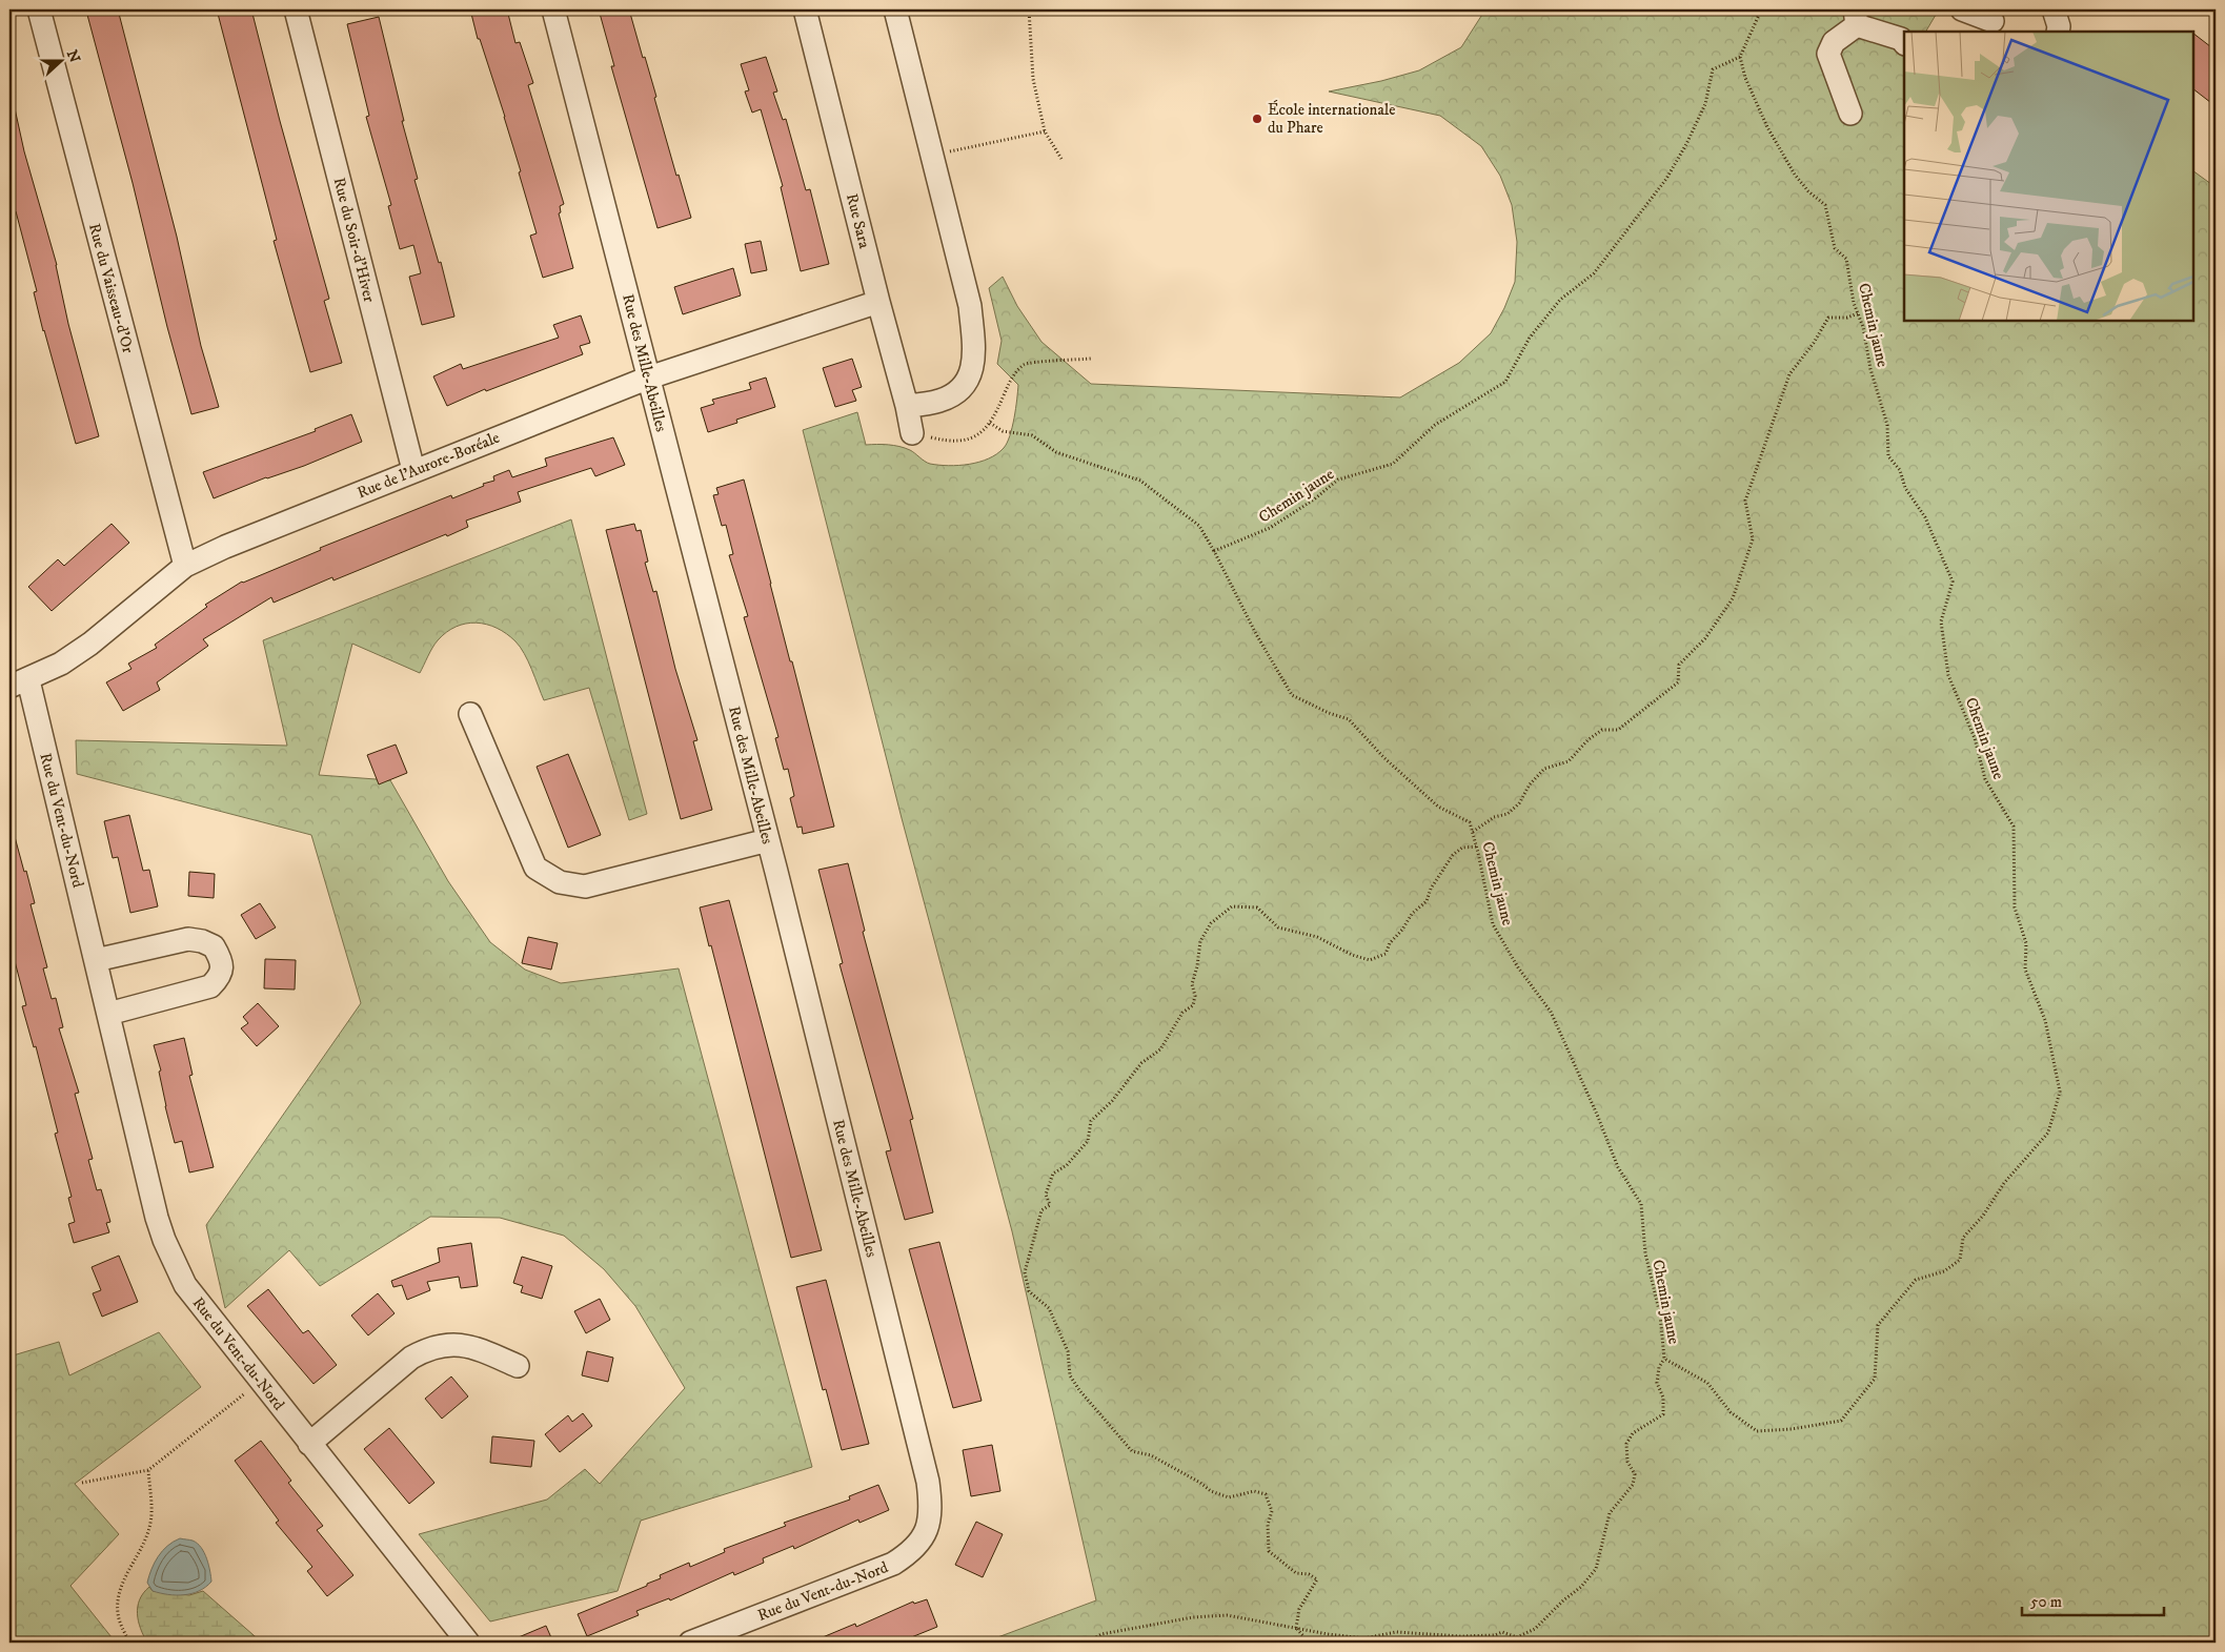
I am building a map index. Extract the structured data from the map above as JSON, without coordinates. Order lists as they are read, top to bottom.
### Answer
{
  "streets": {
    "street": [
      "Rue Sara",
      "Rue du Soir-d'Hiver",
      "Rue du Vaisseau-d'Or",
      "Rue des Mille-Abeilles",
      "Rue de l'Aurore-Boréale",
      "Rue du Vent-du-Nord"
    ],
    "path": ["Chemin jaune"]
  },
  "crossings": [
    ["Rue Sara", "Rue de l'Aurore-Boréale"],
    ["Rue du Soir-d'Hiver", "Rue de l'Aurore-Boréale"],
    ["Rue du Vaisseau-d'Or", "Rue de l'Aurore-Boréale"],
    ["Rue des Mille-Abeilles", "Rue de l'Aurore-Boréale"],
    ["Rue des Mille-Abeilles", "Rue du Vent-du-Nord"],
    ["Rue de l'Aurore-Boréale", "Rue du Vent-du-Nord"]
  ],
  "places": ["École internationale du Phare"],
  "scale_bar": "50 m",
  "north": "right"
}
